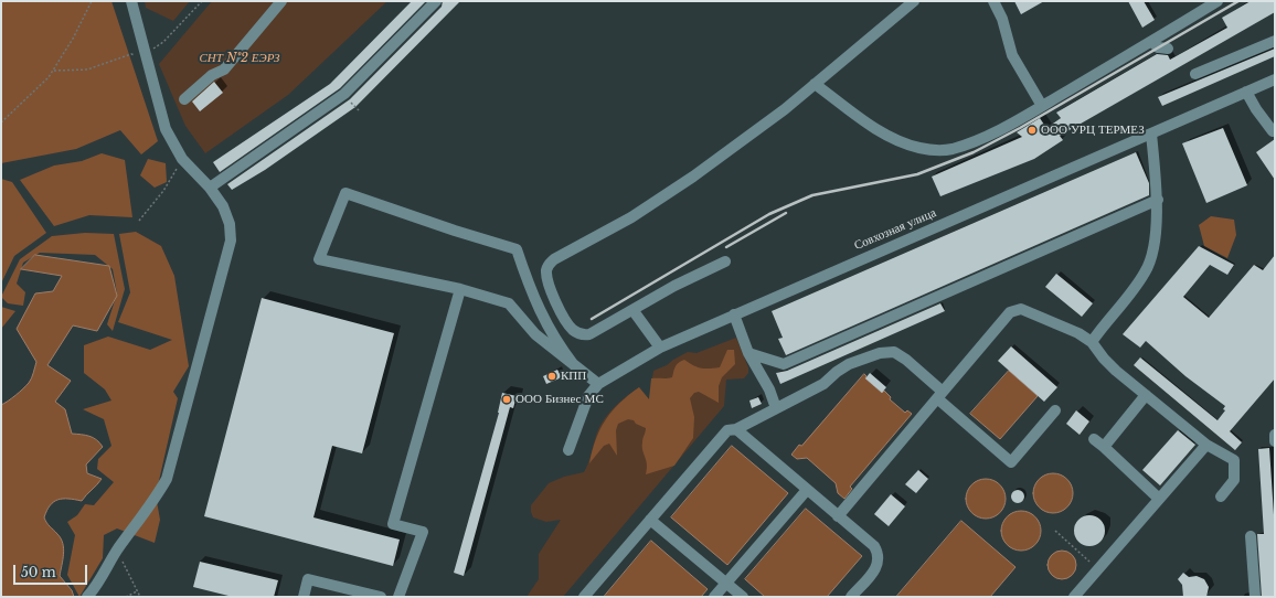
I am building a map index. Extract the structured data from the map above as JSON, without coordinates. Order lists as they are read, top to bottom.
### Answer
{
  "streets": {
    "street": ["Совхозная улица"]
  },
  "parks": ["СНТ №2 ЕЭРЗ"],
  "places": ["ООО УРЦ ТЕРМЕЗ", "КПП", "ООО Бизнес МС"],
  "scale_bar": "50 m"
}
